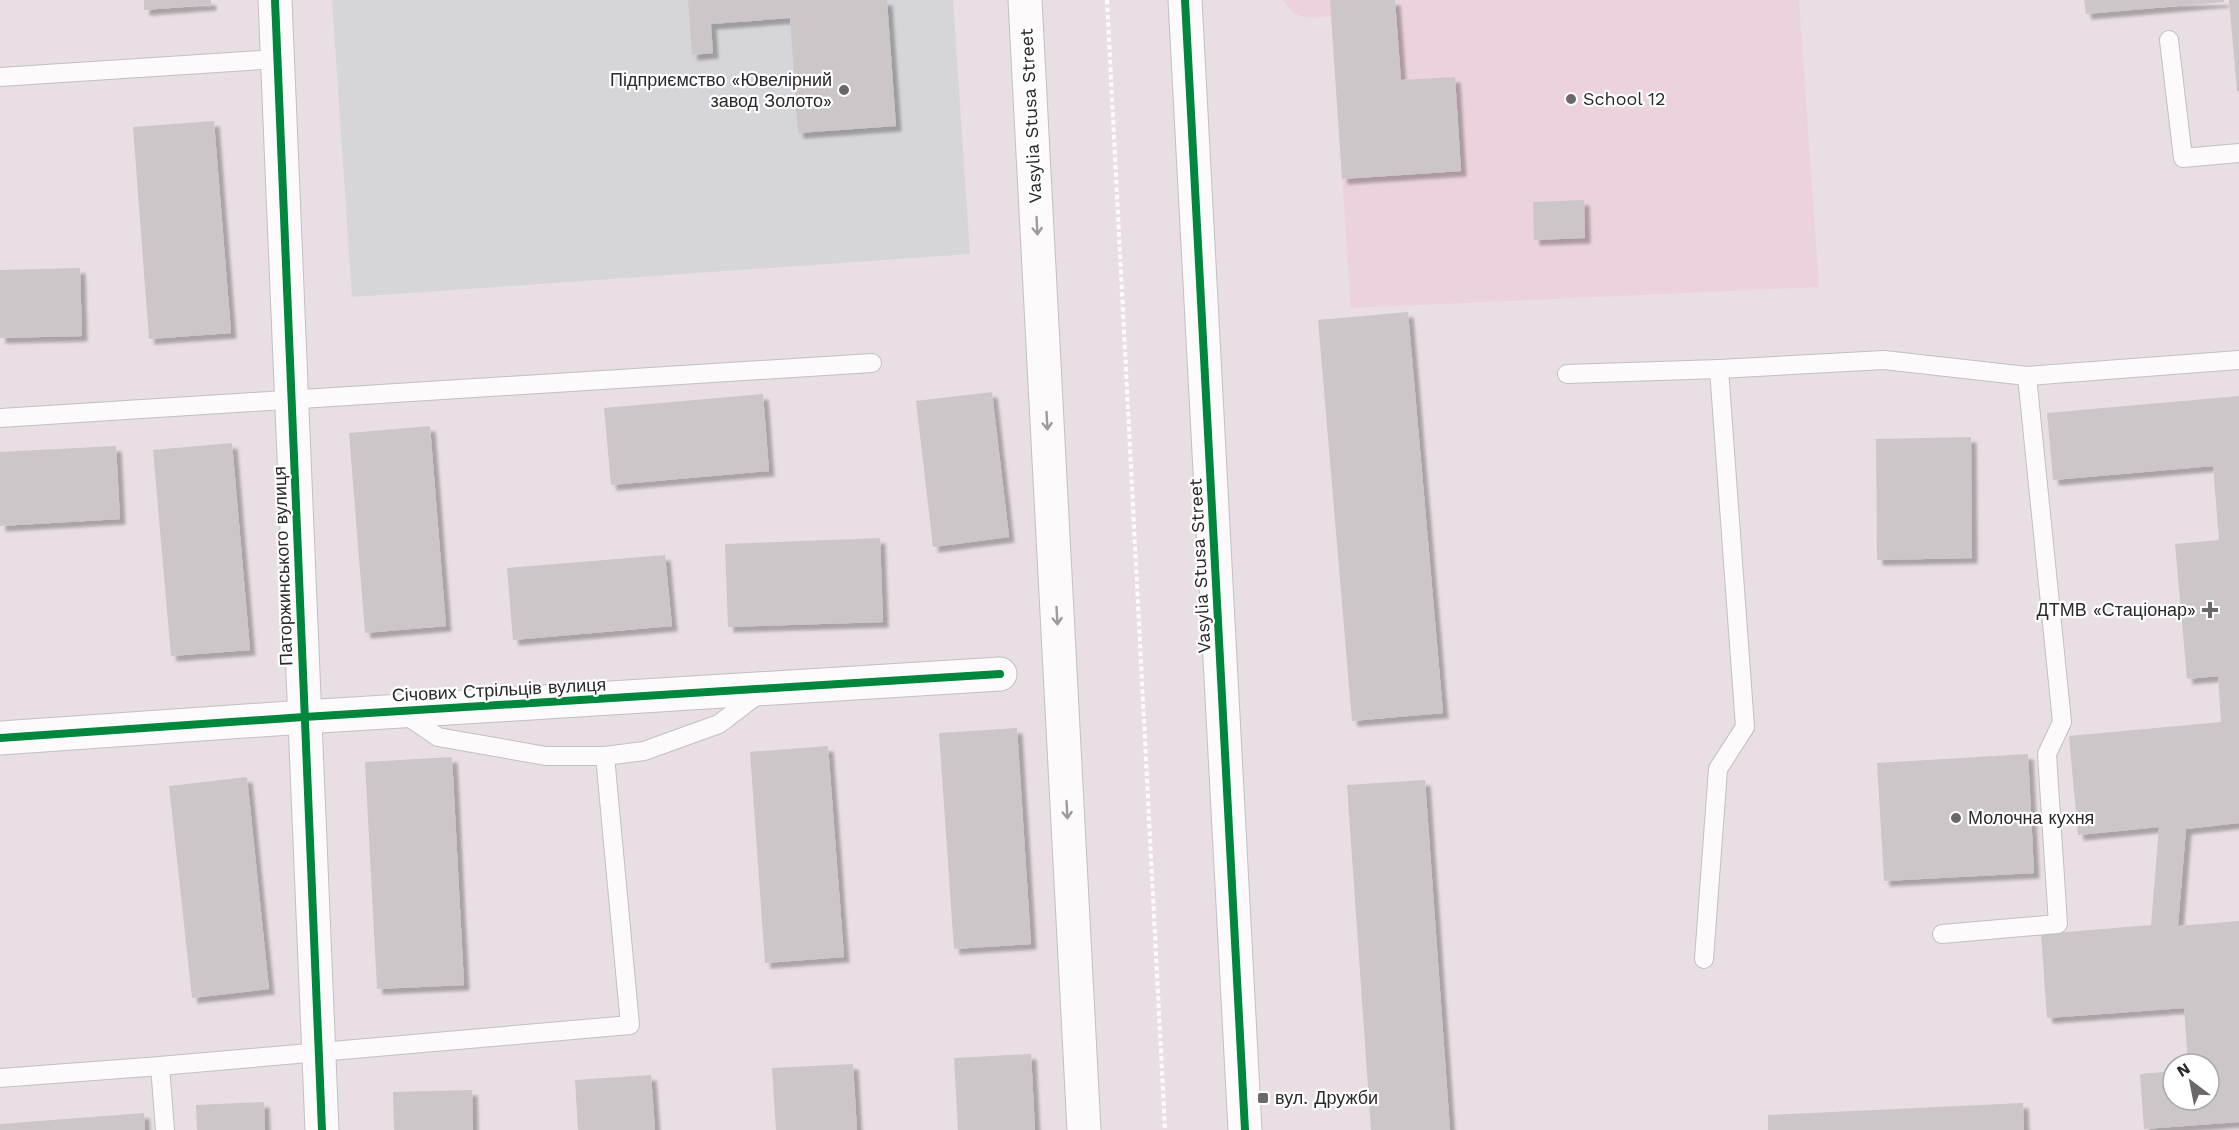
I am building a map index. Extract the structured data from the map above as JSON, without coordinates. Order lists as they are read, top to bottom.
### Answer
{
  "streets": {
    "street": ["Vasylia Stusa Street", "Паторжинського вулиця", "Січових Стрільців вулиця"]
  },
  "crossings": [
    ["Паторжинського вулиця", "Січових Стрільців вулиця"]
  ],
  "places": {
    "other": ["Підприємство «Ювелірний завод Золото»", "School 12", "Молочна кухня"],
    "health": ["ДТМВ «Стаціонар»"],
    "transit": ["вул. Дружби"]
  },
  "north": "top left"
}
